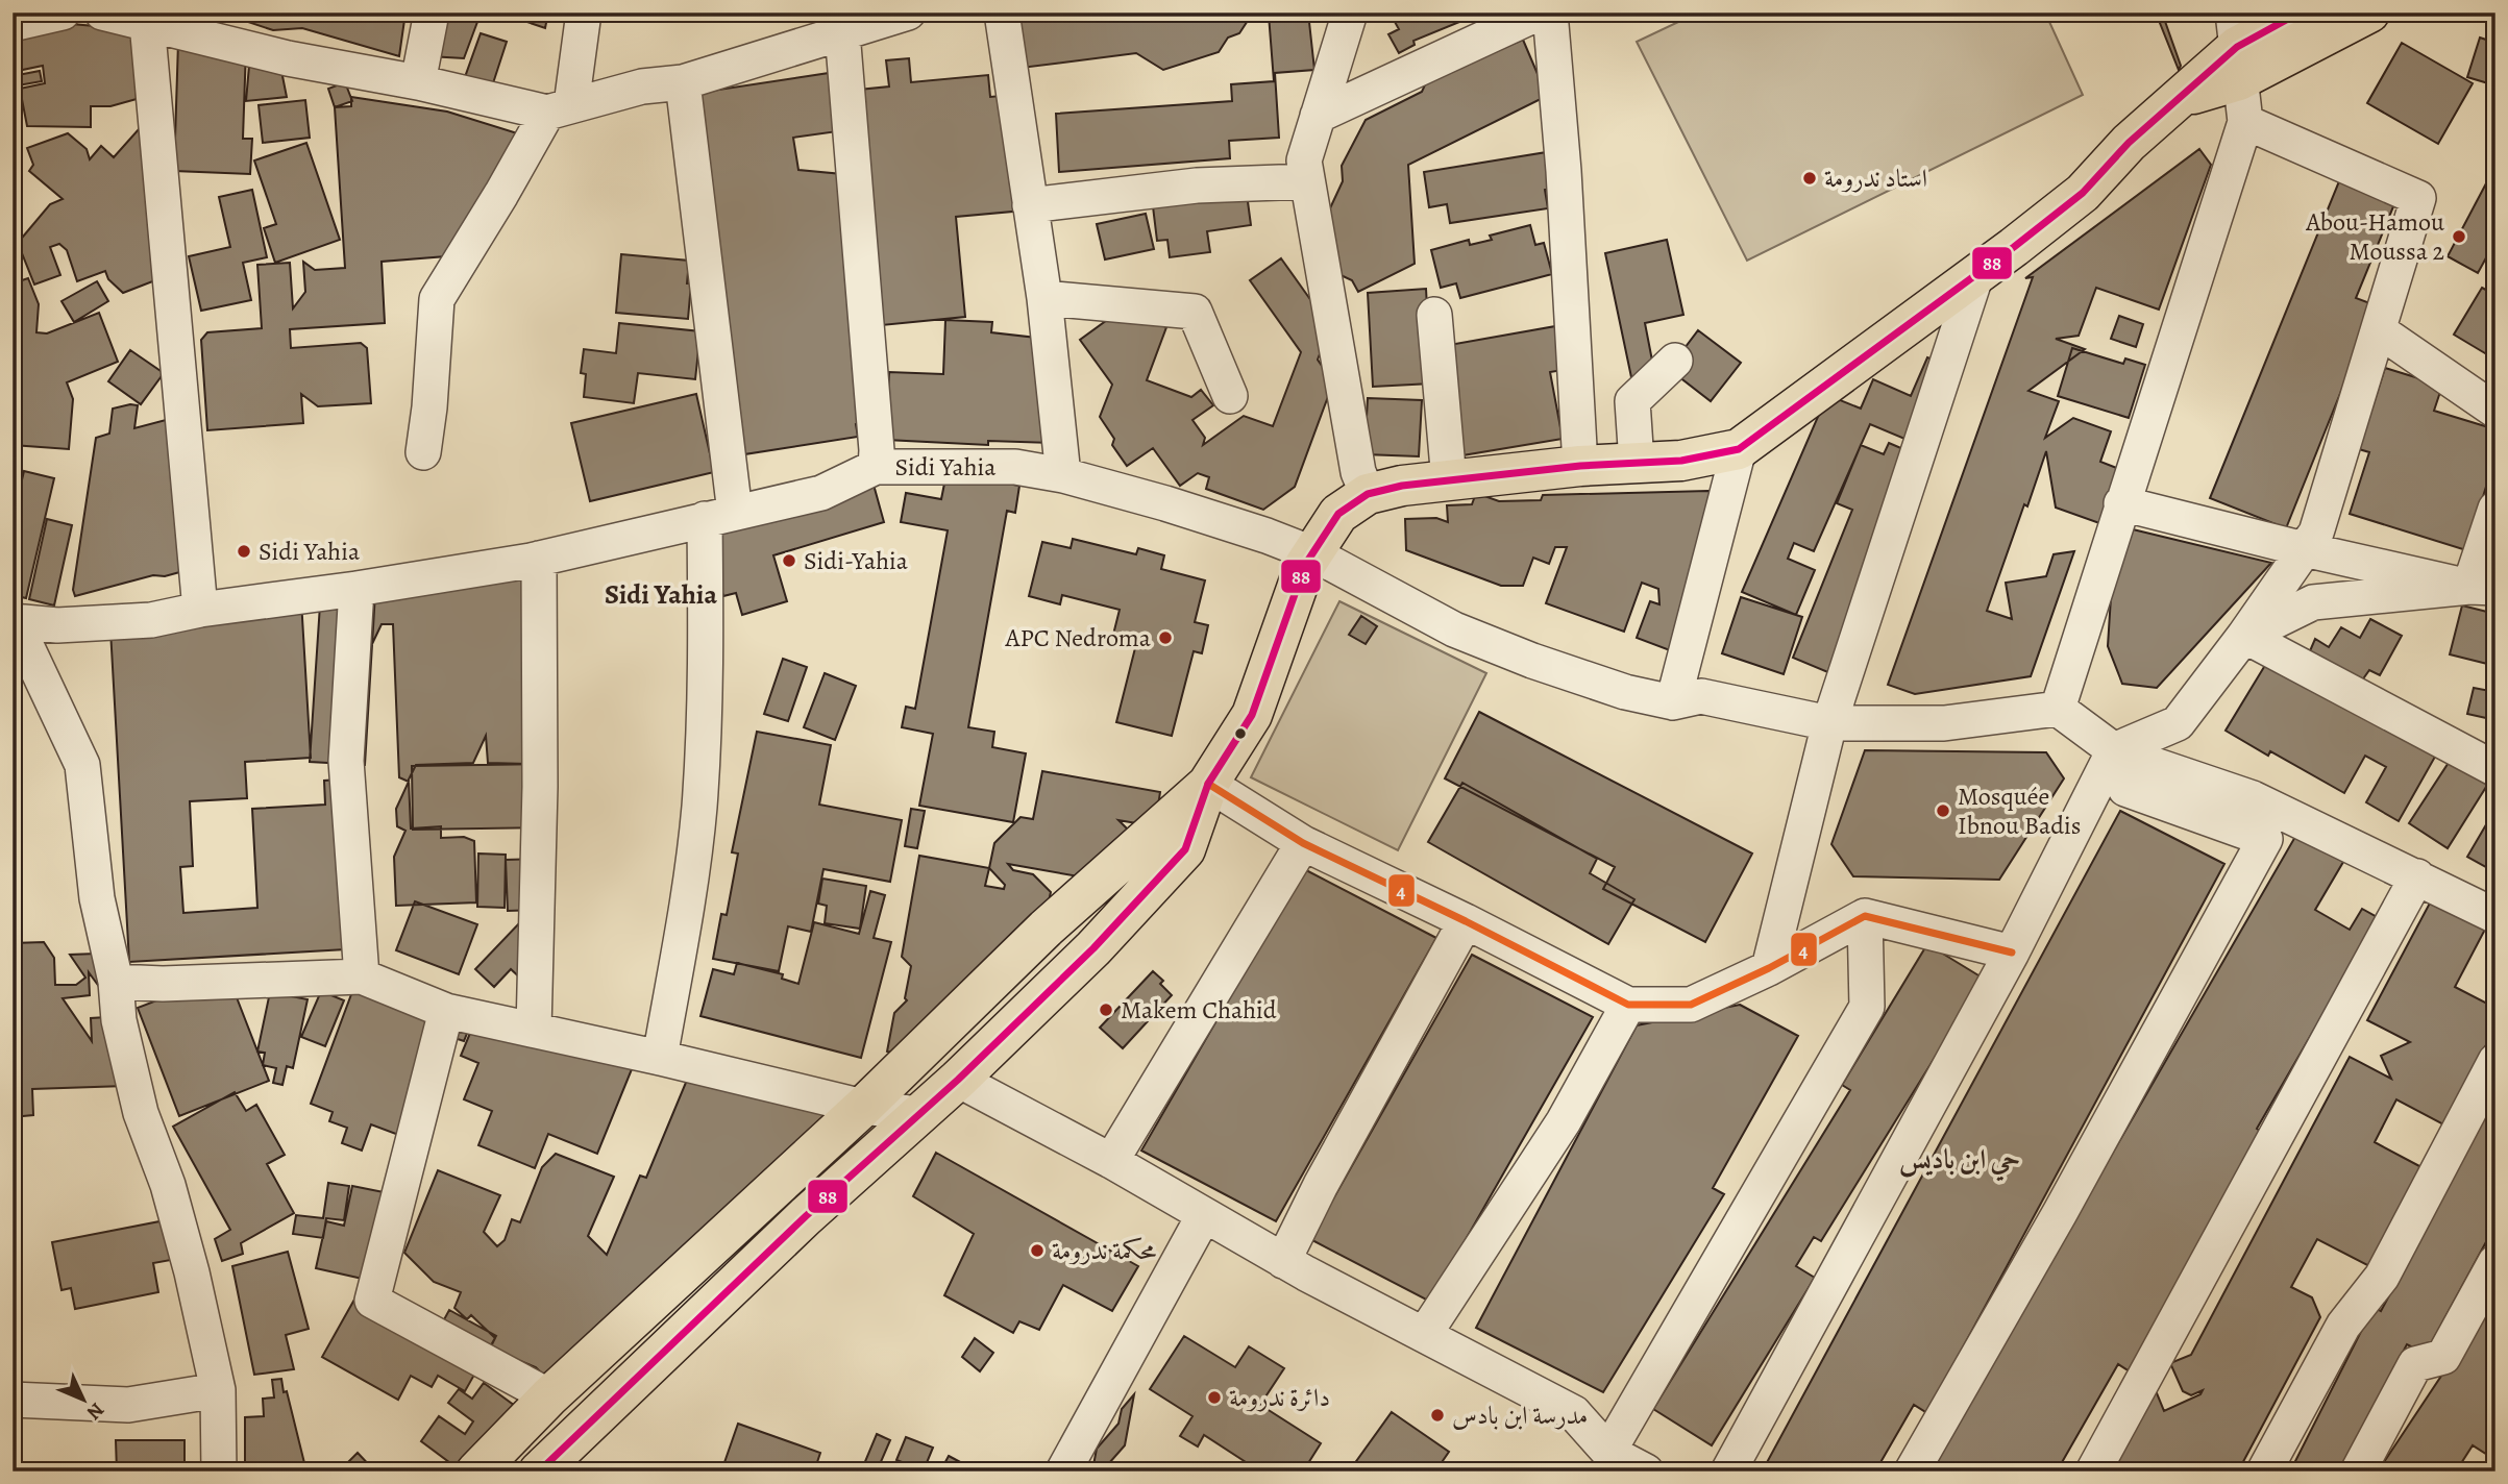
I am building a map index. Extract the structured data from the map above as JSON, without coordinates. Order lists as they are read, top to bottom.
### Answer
{
  "streets": {
    "street": ["Sidi Yahia"]
  },
  "districts": ["Sidi Yahia", "حي ابن باديس"],
  "places": [
    "استاد ندرومة",
    "Abou-Hamou Moussa 2",
    "Sidi Yahia",
    "Sidi-Yahia",
    "APC Nedroma",
    "Mosquée Ibnou Badis",
    "Makem Chahid",
    "محكمة ندرومة",
    "دائرة ندرومة",
    "مدرسة ابن بادس"
  ],
  "lines": ["transit line 88", "transit line 4"],
  "north": "bottom right"
}
